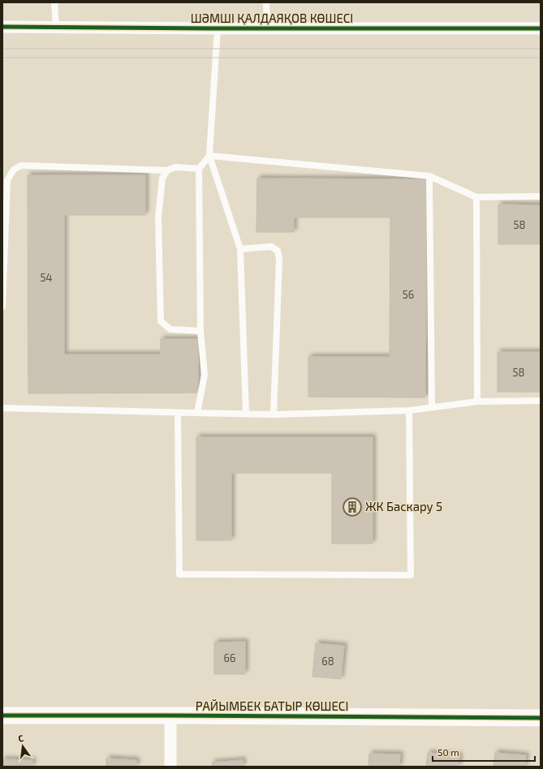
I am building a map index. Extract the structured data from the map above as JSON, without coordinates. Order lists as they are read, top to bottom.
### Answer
{
  "streets": {
    "street": ["ШӘМШІ ҚАЛДАЯҚОВ КӨШЕСІ", "РАЙЫМБЕК БАТЫР КӨШЕСІ"]
  },
  "places": {
    "building": ["ЖК Баскару 5"]
  },
  "house_numbers": [
    "58",
    "54",
    "56",
    "58",
    "66",
    "68"
  ],
  "scale_bar": "50 m",
  "north": "top"
}
